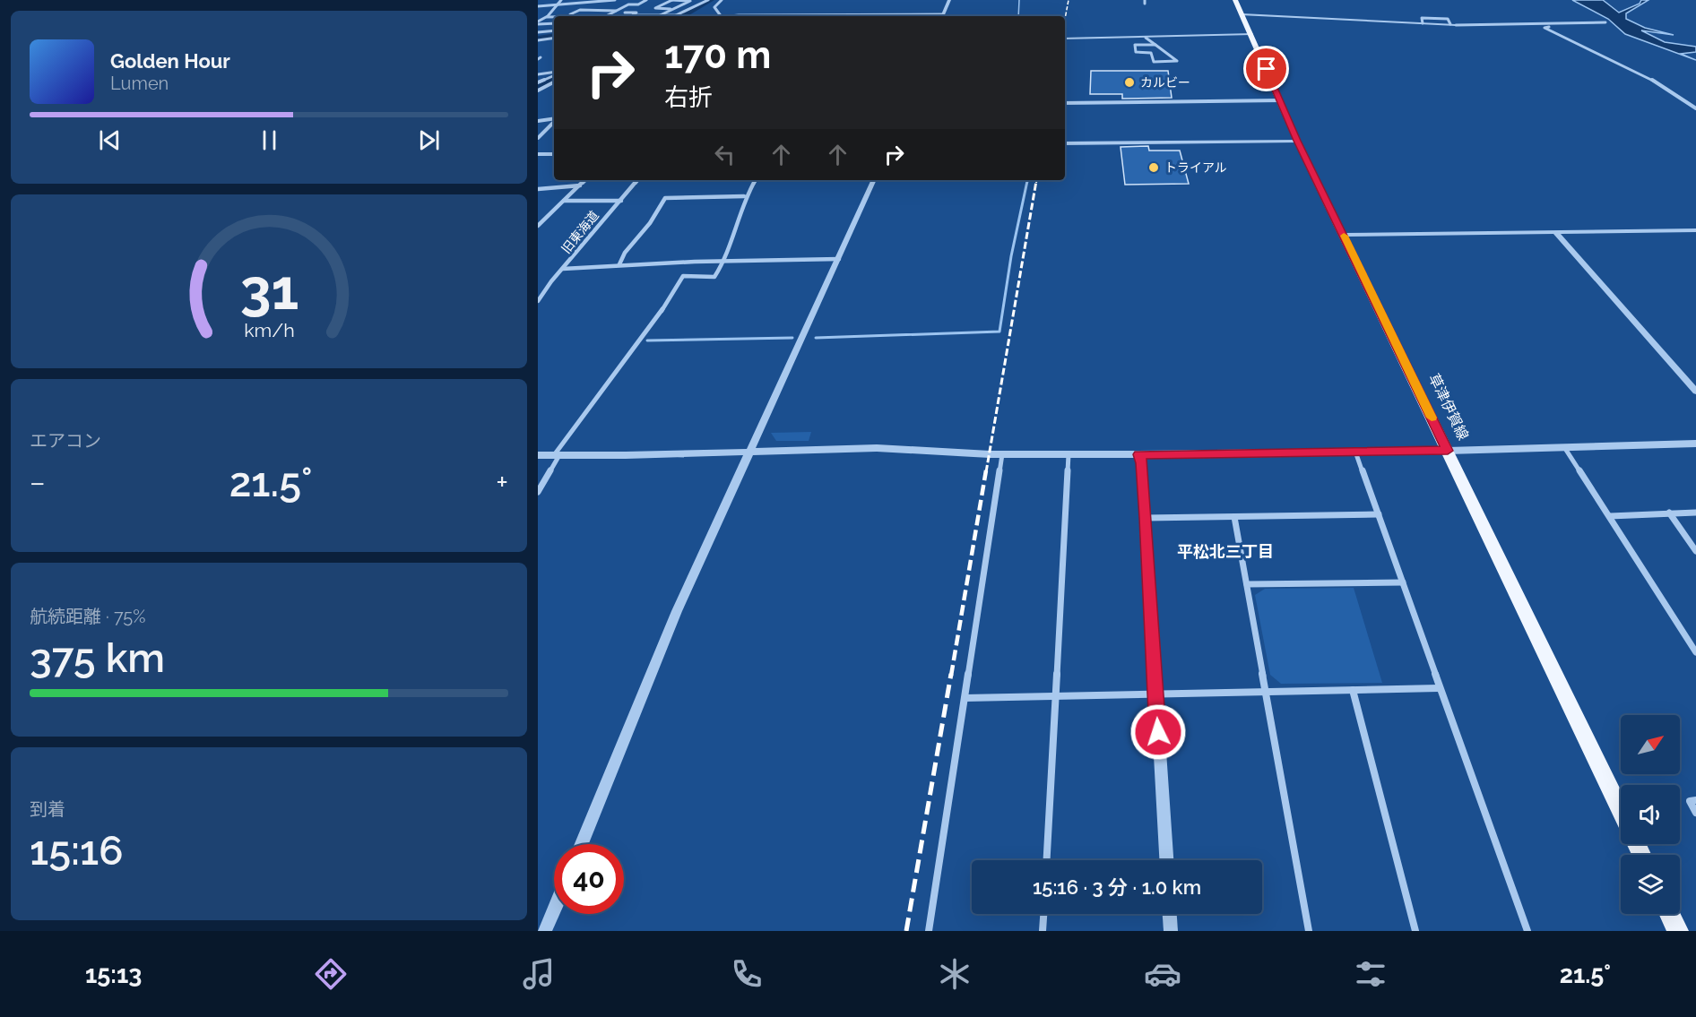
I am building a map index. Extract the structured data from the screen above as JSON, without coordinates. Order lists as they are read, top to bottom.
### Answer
{
  "streets": {
    "main road": ["草津伊賀線"],
    "street": ["旧東海道"]
  },
  "districts": ["平松北三丁目"],
  "places": ["カルビー", "トライアル"],
  "north": "top right",
  "page": {
    "turn": ["170 m", "右折"],
    "song": ["Golden Hour", "Lumen"],
    "tile": [
      "エアコン",
      ["航続距離 · 75%", "375 km"],
      ["到着", "15:16"]
    ],
    "heat": ["−", "21.5°", "+"],
    "limit": "40",
    "trip": "15:16 · 3 分 · 1.0 km",
    "tabs": ["15:13", "21.5°"],
    "gauge": ["31", "km/h"]
  }
}
